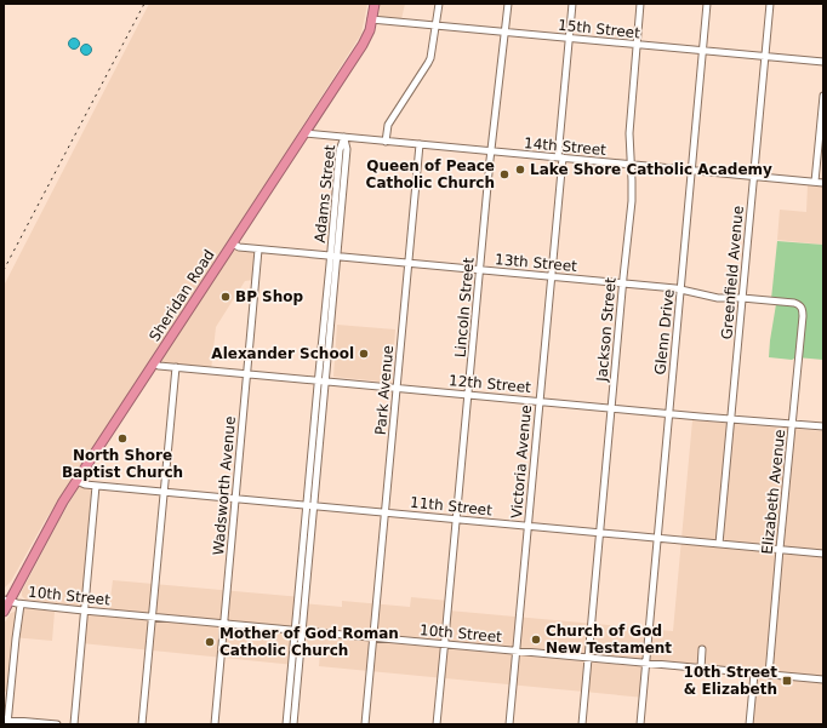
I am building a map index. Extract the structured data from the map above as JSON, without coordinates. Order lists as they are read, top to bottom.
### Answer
{
  "streets": {
    "highway": ["Sheridan Road"],
    "street": [
      "15th Street",
      "14th Street",
      "Adams Street",
      "13th Street",
      "Greenfield Avenue",
      "Lincoln Street",
      "Jackson Street",
      "Glenn Drive",
      "12th Street",
      "Park Avenue",
      "Victoria Avenue",
      "Wadsworth Avenue",
      "Elizabeth Avenue",
      "11th Street",
      "10th Street"
    ]
  },
  "crossings": [
    ["15th Street", "Greenfield Avenue"],
    ["15th Street", "Sheridan Road"],
    ["15th Street", "Lincoln Street"],
    ["15th Street", "Jackson Street"],
    ["15th Street", "Glenn Drive"],
    ["15th Street", "Victoria Avenue"],
    ["14th Street", "Adams Street"],
    ["14th Street", "Greenfield Avenue"],
    ["14th Street", "Sheridan Road"],
    ["14th Street", "Lincoln Street"],
    ["14th Street", "Jackson Street"],
    ["14th Street", "Glenn Drive"],
    ["14th Street", "Park Avenue"],
    ["14th Street", "Victoria Avenue"],
    ["Adams Street", "13th Street"],
    ["Adams Street", "12th Street"],
    ["Adams Street", "11th Street"],
    ["Adams Street", "10th Street"],
    ["13th Street", "Greenfield Avenue"],
    ["13th Street", "Sheridan Road"],
    ["13th Street", "Lincoln Street"],
    ["13th Street", "Jackson Street"],
    ["13th Street", "Glenn Drive"],
    ["13th Street", "Park Avenue"],
    ["13th Street", "Victoria Avenue"],
    ["13th Street", "Wadsworth Avenue"],
    ["13th Street", "Elizabeth Avenue"],
    ["Greenfield Avenue", "12th Street"],
    ["Greenfield Avenue", "11th Street"],
    ["Sheridan Road", "12th Street"],
    ["Sheridan Road", "11th Street"],
    ["Sheridan Road", "10th Street"],
    ["Lincoln Street", "12th Street"],
    ["Lincoln Street", "11th Street"],
    ["Lincoln Street", "10th Street"],
    ["Jackson Street", "12th Street"],
    ["Jackson Street", "11th Street"],
    ["Jackson Street", "10th Street"],
    ["Glenn Drive", "12th Street"],
    ["Glenn Drive", "11th Street"],
    ["Glenn Drive", "10th Street"],
    ["12th Street", "Park Avenue"],
    ["12th Street", "Victoria Avenue"],
    ["12th Street", "Wadsworth Avenue"],
    ["12th Street", "Elizabeth Avenue"],
    ["Park Avenue", "11th Street"],
    ["Park Avenue", "10th Street"],
    ["Victoria Avenue", "11th Street"],
    ["Victoria Avenue", "10th Street"],
    ["Wadsworth Avenue", "11th Street"],
    ["Wadsworth Avenue", "10th Street"],
    ["Elizabeth Avenue", "11th Street"],
    ["Elizabeth Avenue", "10th Street"]
  ],
  "places": {
    "other": [
      "Lake Shore Catholic Academy",
      "Queen of Peace Catholic Church",
      "BP Shop",
      "Alexander School",
      "North Shore Baptist Church",
      "Church of God New Testament",
      "Mother of God Roman Catholic Church"
    ],
    "transit": ["10th Street & Elizabeth"]
  }
}
